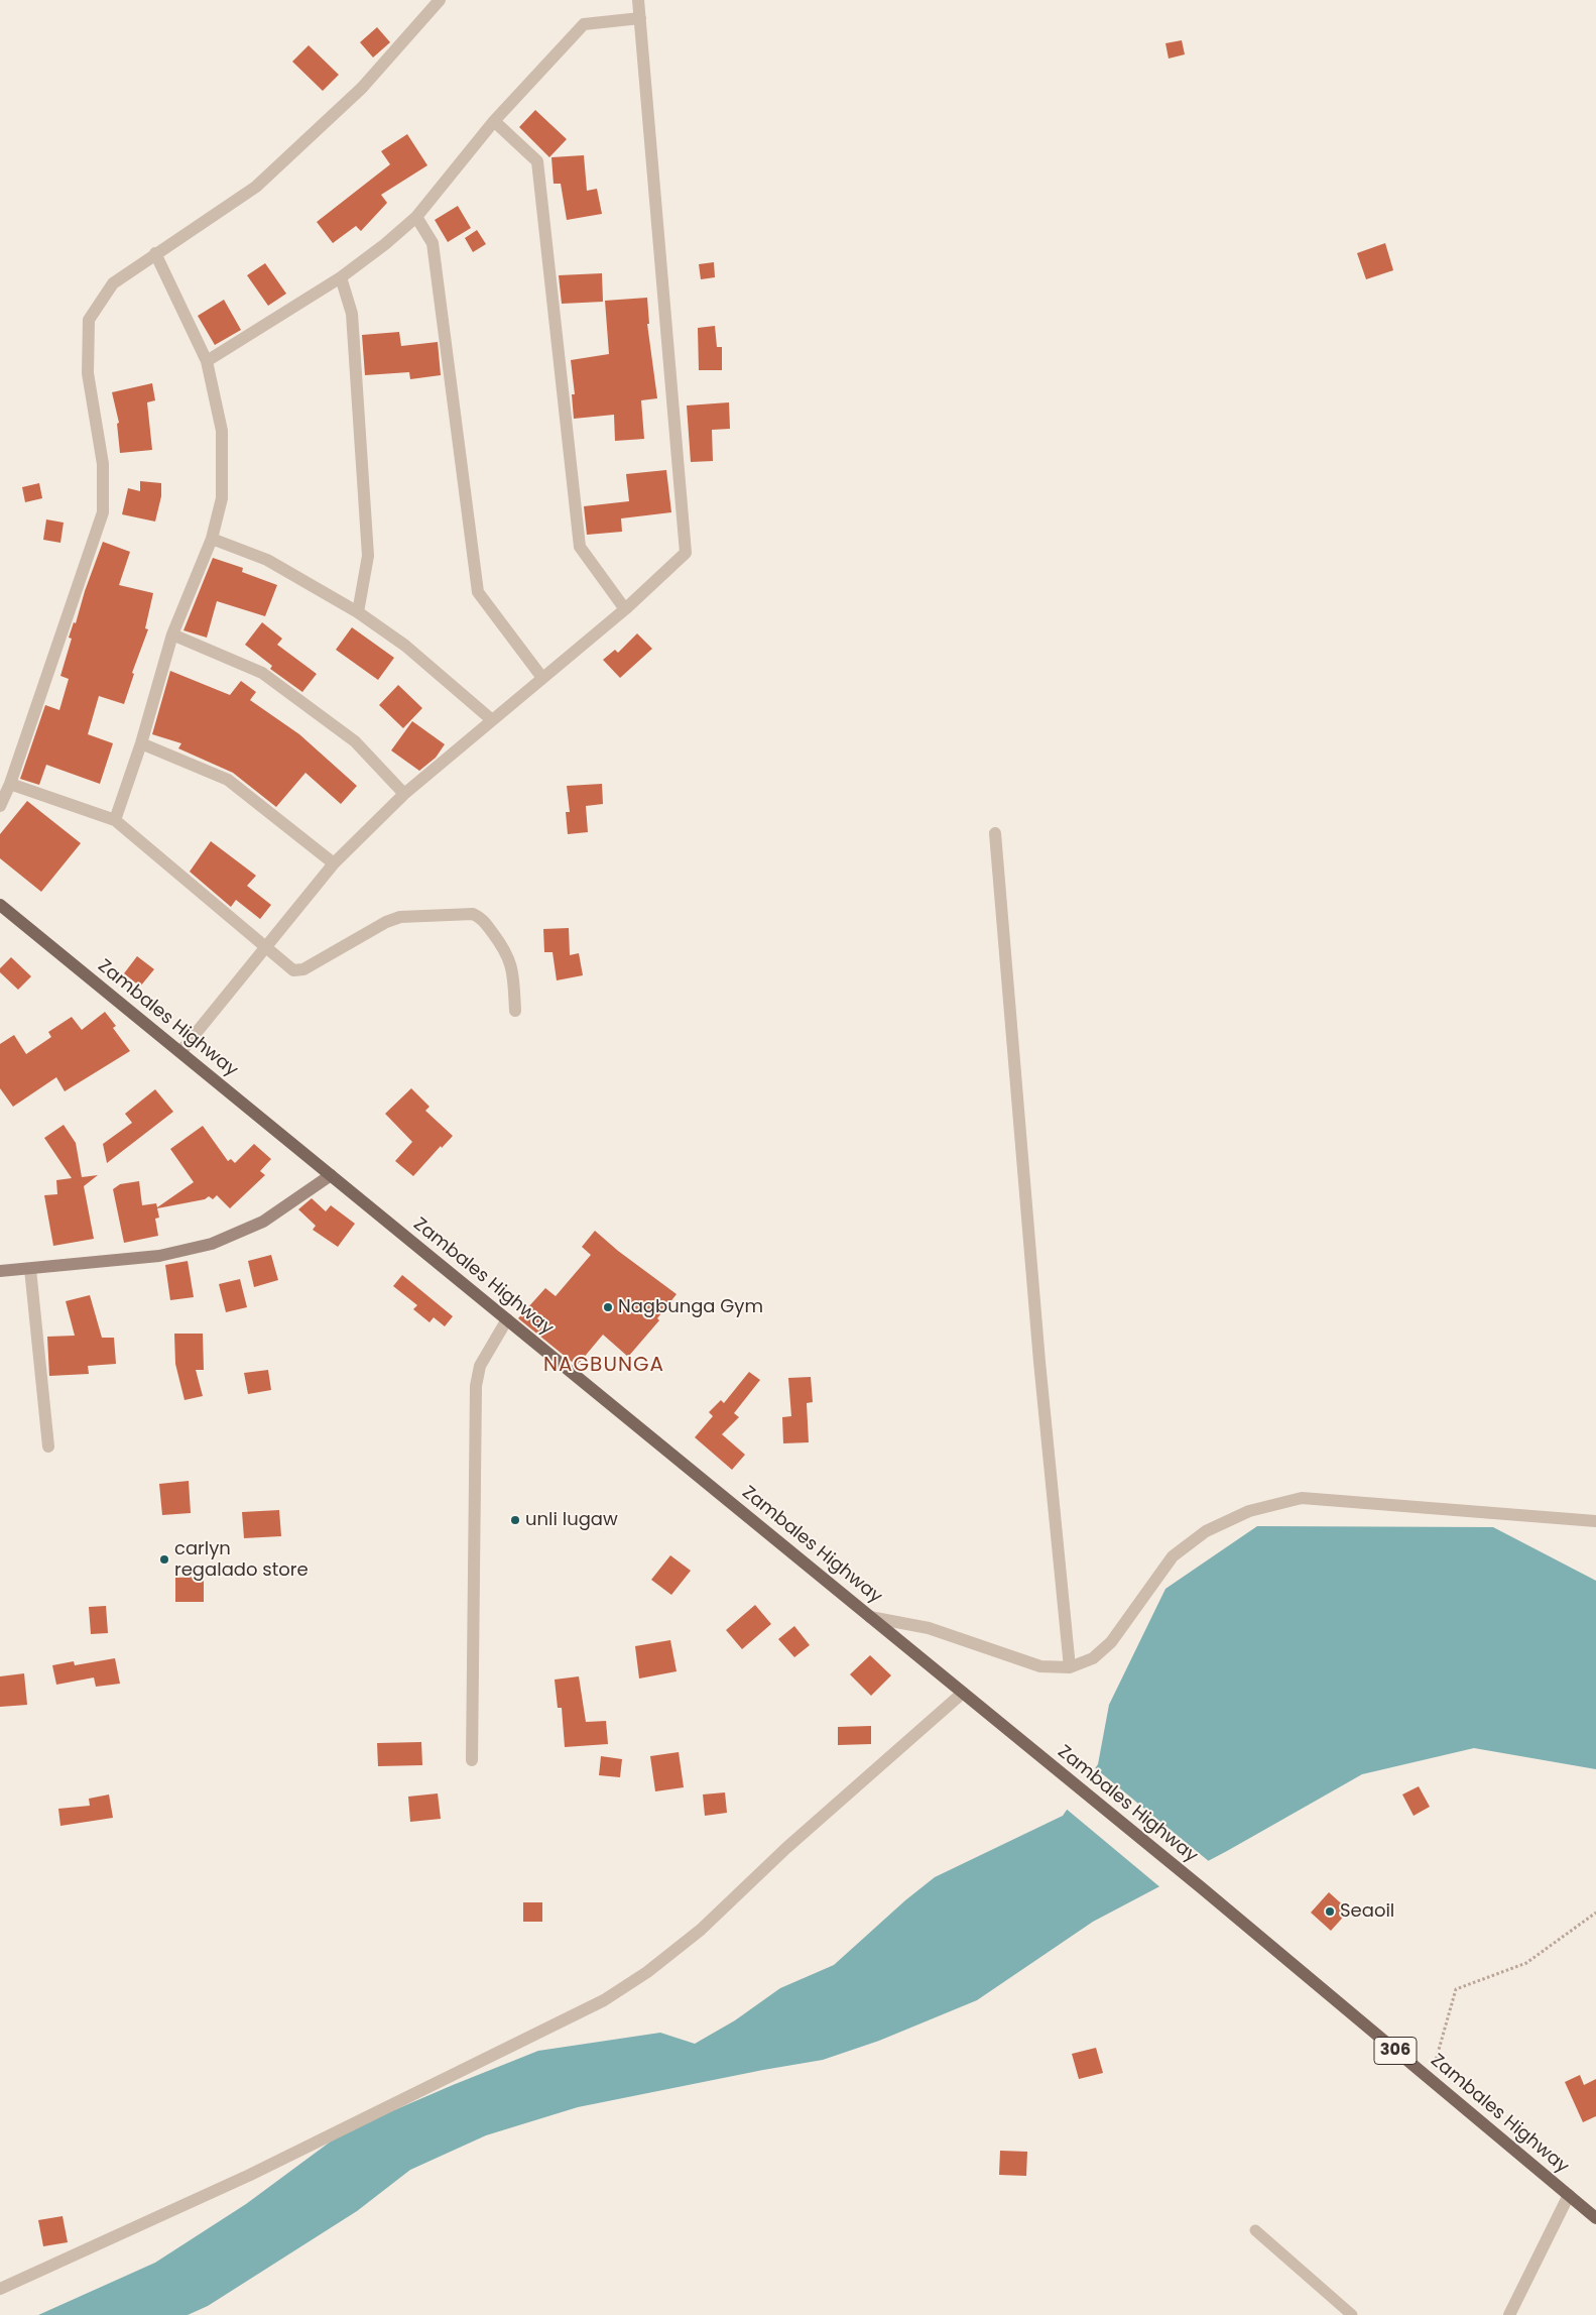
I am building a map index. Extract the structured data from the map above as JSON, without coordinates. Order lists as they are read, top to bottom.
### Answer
{
  "streets": {
    "main road": ["Zambales Highway", "306"]
  },
  "districts": ["NAGBUNGA"],
  "places": [
    "Nagbunga Gym",
    "unli lugaw",
    "carlyn regalado store",
    "Seaoil"
  ]
}
